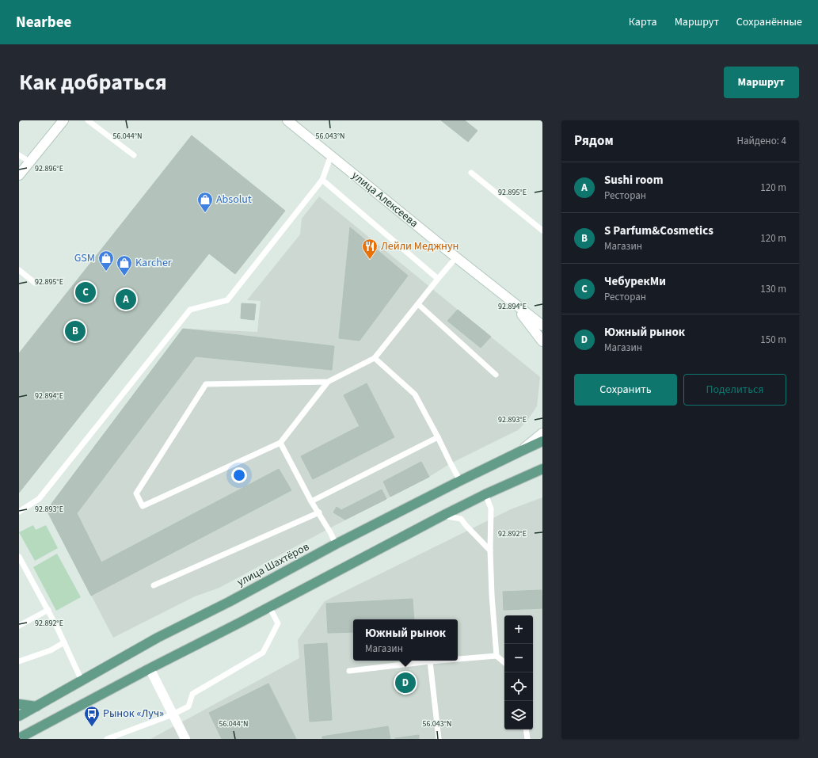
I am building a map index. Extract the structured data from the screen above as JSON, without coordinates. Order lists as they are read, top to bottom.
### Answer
{
  "streets": {
    "main road": ["улица Шахтёров"],
    "street": ["улица Алексеева"]
  },
  "places": {
    "shop": ["Absolut", "GSM", "Karcher"],
    "restaurant": ["Лейли Меджнун"],
    "bus stop": ["Рынок «Луч»"]
  },
  "page": {
    "header": "Nearbee",
    "nav": ["Карта", "Маршрут", "Сохранённые"],
    "title": "Как добраться",
    "buttons": [
      "Маршрут",
      ["Сохранить", "Поделиться"]
    ],
    "heading": ["Рядом", "Найдено: 4"],
    "list": [
      {
        "mark": "A",
        "name": "Sushi room",
        "note": "Ресторан",
        "value": "120 m"
      },
      {
        "mark": "B",
        "name": "S Parfum&Cosmetics",
        "note": "Магазин",
        "value": "120 m"
      },
      {
        "mark": "C",
        "name": "ЧебурекМи",
        "note": "Ресторан",
        "value": "130 m"
      },
      {
        "mark": "D",
        "name": "Южный рынок",
        "note": "Магазин",
        "value": "150 m"
      }
    ],
    "pins": [
      "C",
      "A",
      "B",
      "D"
    ],
    "map_buttons": ["+", "−"],
    "popup": ["Южный рынок", "Магазин"]
  },
  "coordinates": [
    "56.044°N",
    "56.043°N",
    "92.896°E",
    "92.895°E",
    "92.894°E",
    "92.893°E",
    "92.892°E"
  ]
}
